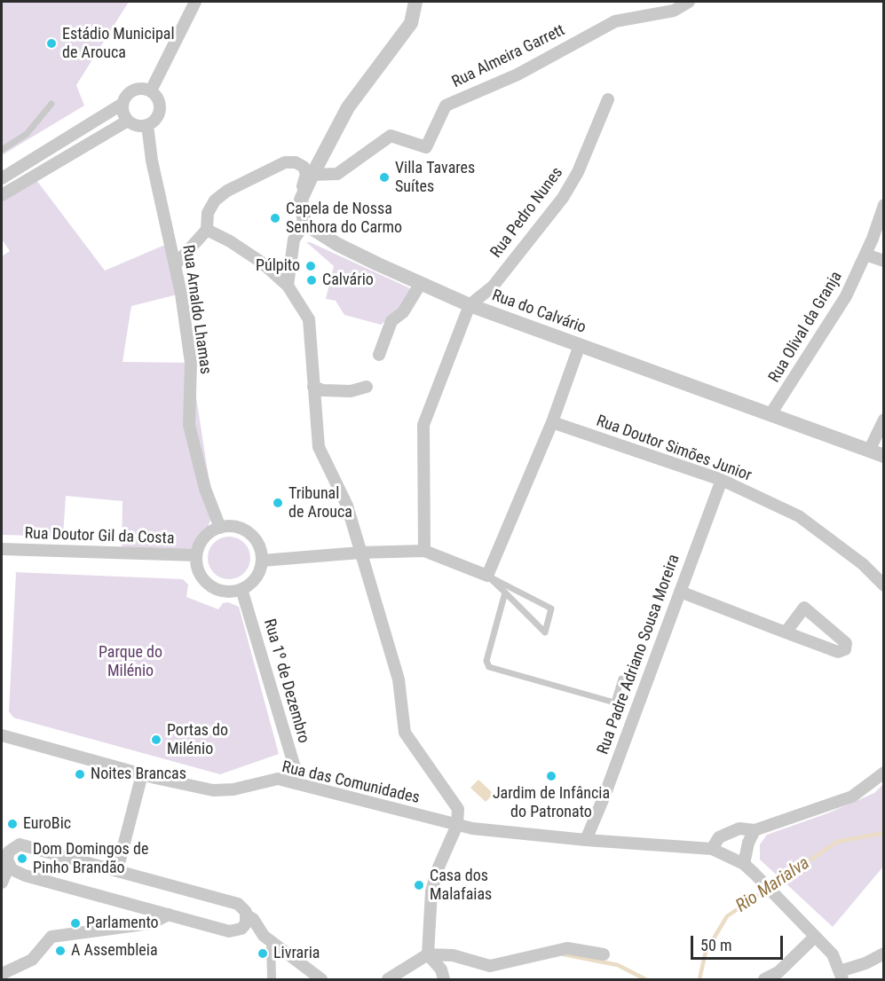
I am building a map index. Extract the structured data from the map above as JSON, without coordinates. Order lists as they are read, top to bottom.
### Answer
{
  "streets": {
    "street": [
      "Rua Almeira Garrett",
      "Rua Pedro Nunes",
      "Rua Arnaldo Lhamas",
      "Rua do Calvário",
      "Rua Olival da Granja",
      "Rua Doutor Simões Junior",
      "Rua Doutor Gil da Costa",
      "Rua Padre Adriano Sousa Moreira",
      "Rua 1º de Dezembro",
      "Rua das Comunidades"
    ]
  },
  "crossings": [
    ["Rua Pedro Nunes", "Rua do Calvário"],
    ["Rua Arnaldo Lhamas", "Rua Doutor Gil da Costa"],
    ["Rua Arnaldo Lhamas", "Rua 1º de Dezembro"],
    ["Rua do Calvário", "Rua Olival da Granja"],
    ["Rua Doutor Simões Junior", "Rua Padre Adriano Sousa Moreira"],
    ["Rua Doutor Gil da Costa", "Rua 1º de Dezembro"],
    ["Rua 1º de Dezembro", "Rua das Comunidades"]
  ],
  "water": ["Rio Marialva"],
  "parks": ["Parque do Milénio"],
  "places": [
    "Estádio Municipal de Arouca",
    "Villa Tavares Suítes",
    "Capela de Nossa Senhora do Carmo",
    "Púlpito",
    "Calvário",
    "Tribunal de Arouca",
    "Portas do Milénio",
    "Noites Brancas",
    "Jardim de Infância do Patronato",
    "EuroBic",
    "Dom Domingos de Pinho Brandão",
    "Casa dos Malafaias",
    "Parlamento",
    "A Assembleia",
    "Livraria"
  ],
  "scale_bar": "50 m"
}
